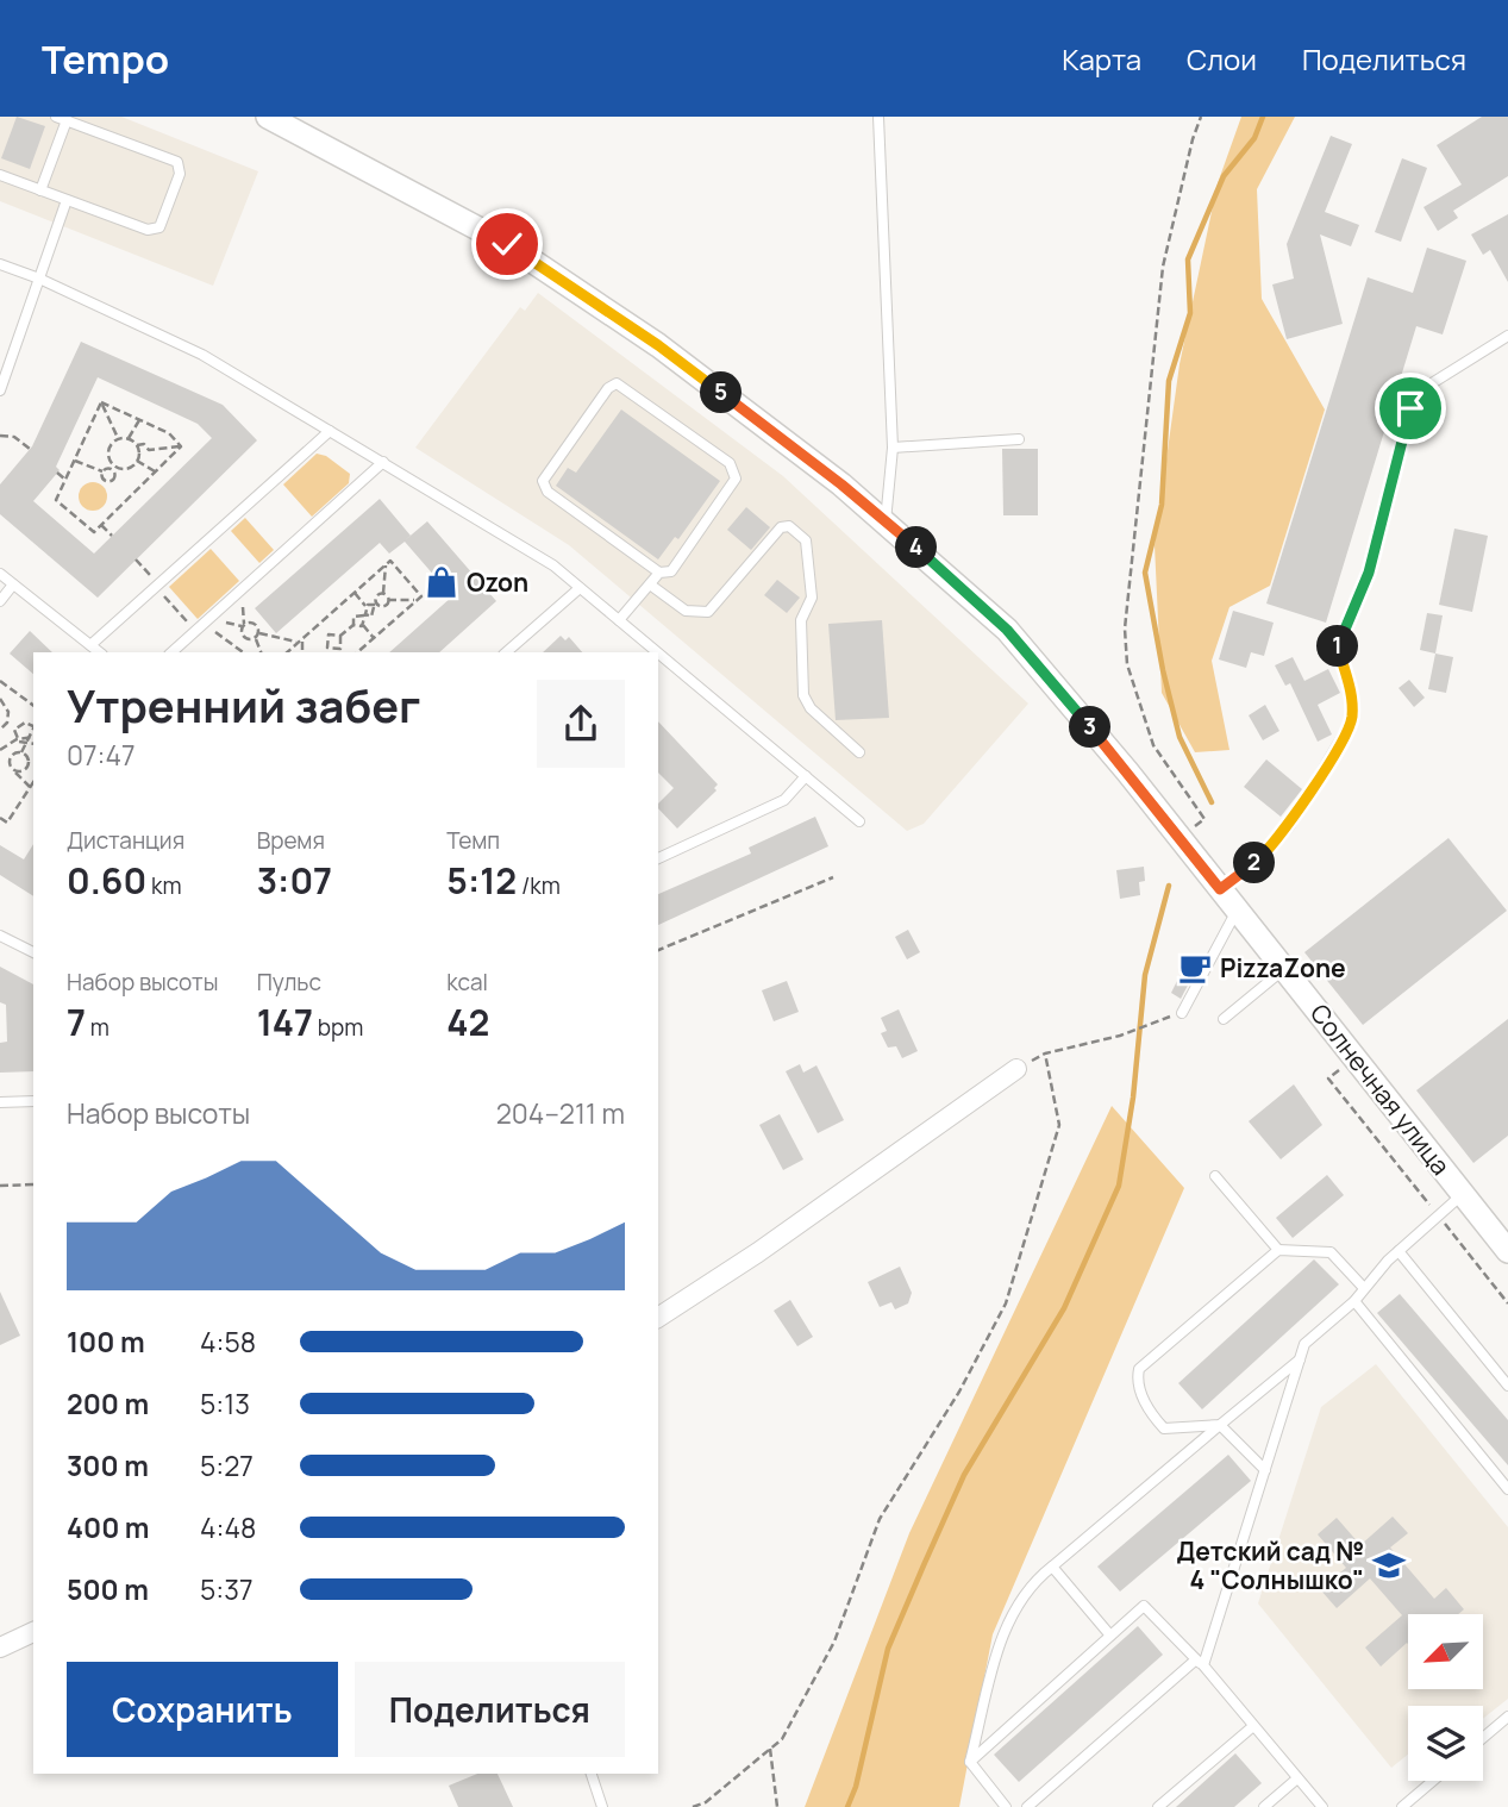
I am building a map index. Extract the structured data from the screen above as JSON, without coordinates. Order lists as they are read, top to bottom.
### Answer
{
  "streets": {
    "street": ["Солнечная улица"]
  },
  "places": {
    "shop": ["Ozon"],
    "cafe": ["PizzaZone"],
    "school or university": ["Детский сад № 4 \"Солнышко\""]
  },
  "north": "bottom left",
  "page": {
    "header": "Tempo",
    "nav": ["Карта", "Слои", "Поделиться"],
    "pins": [
      "5",
      "4",
      "1",
      "3",
      "2"
    ],
    "heading": ["Утренний забег", "07:47"],
    "stats": [
      ["Дистанция", "0.60 km"],
      ["Время", "3:07"],
      ["Темп", "5:12 /km"],
      ["Набор высоты", "7 m"],
      ["Пульс", "147 bpm"],
      ["kcal", "42"]
    ],
    "chart": ["Набор высоты", "204–211 m"],
    "list": [
      {
        "name": "100 m",
        "note": "4:58"
      },
      {
        "name": "200 m",
        "note": "5:13"
      },
      {
        "name": "300 m",
        "note": "5:27"
      },
      {
        "name": "400 m",
        "note": "4:48"
      },
      {
        "name": "500 m",
        "note": "5:37"
      }
    ],
    "buttons": ["Сохранить", "Поделиться"]
  }
}
